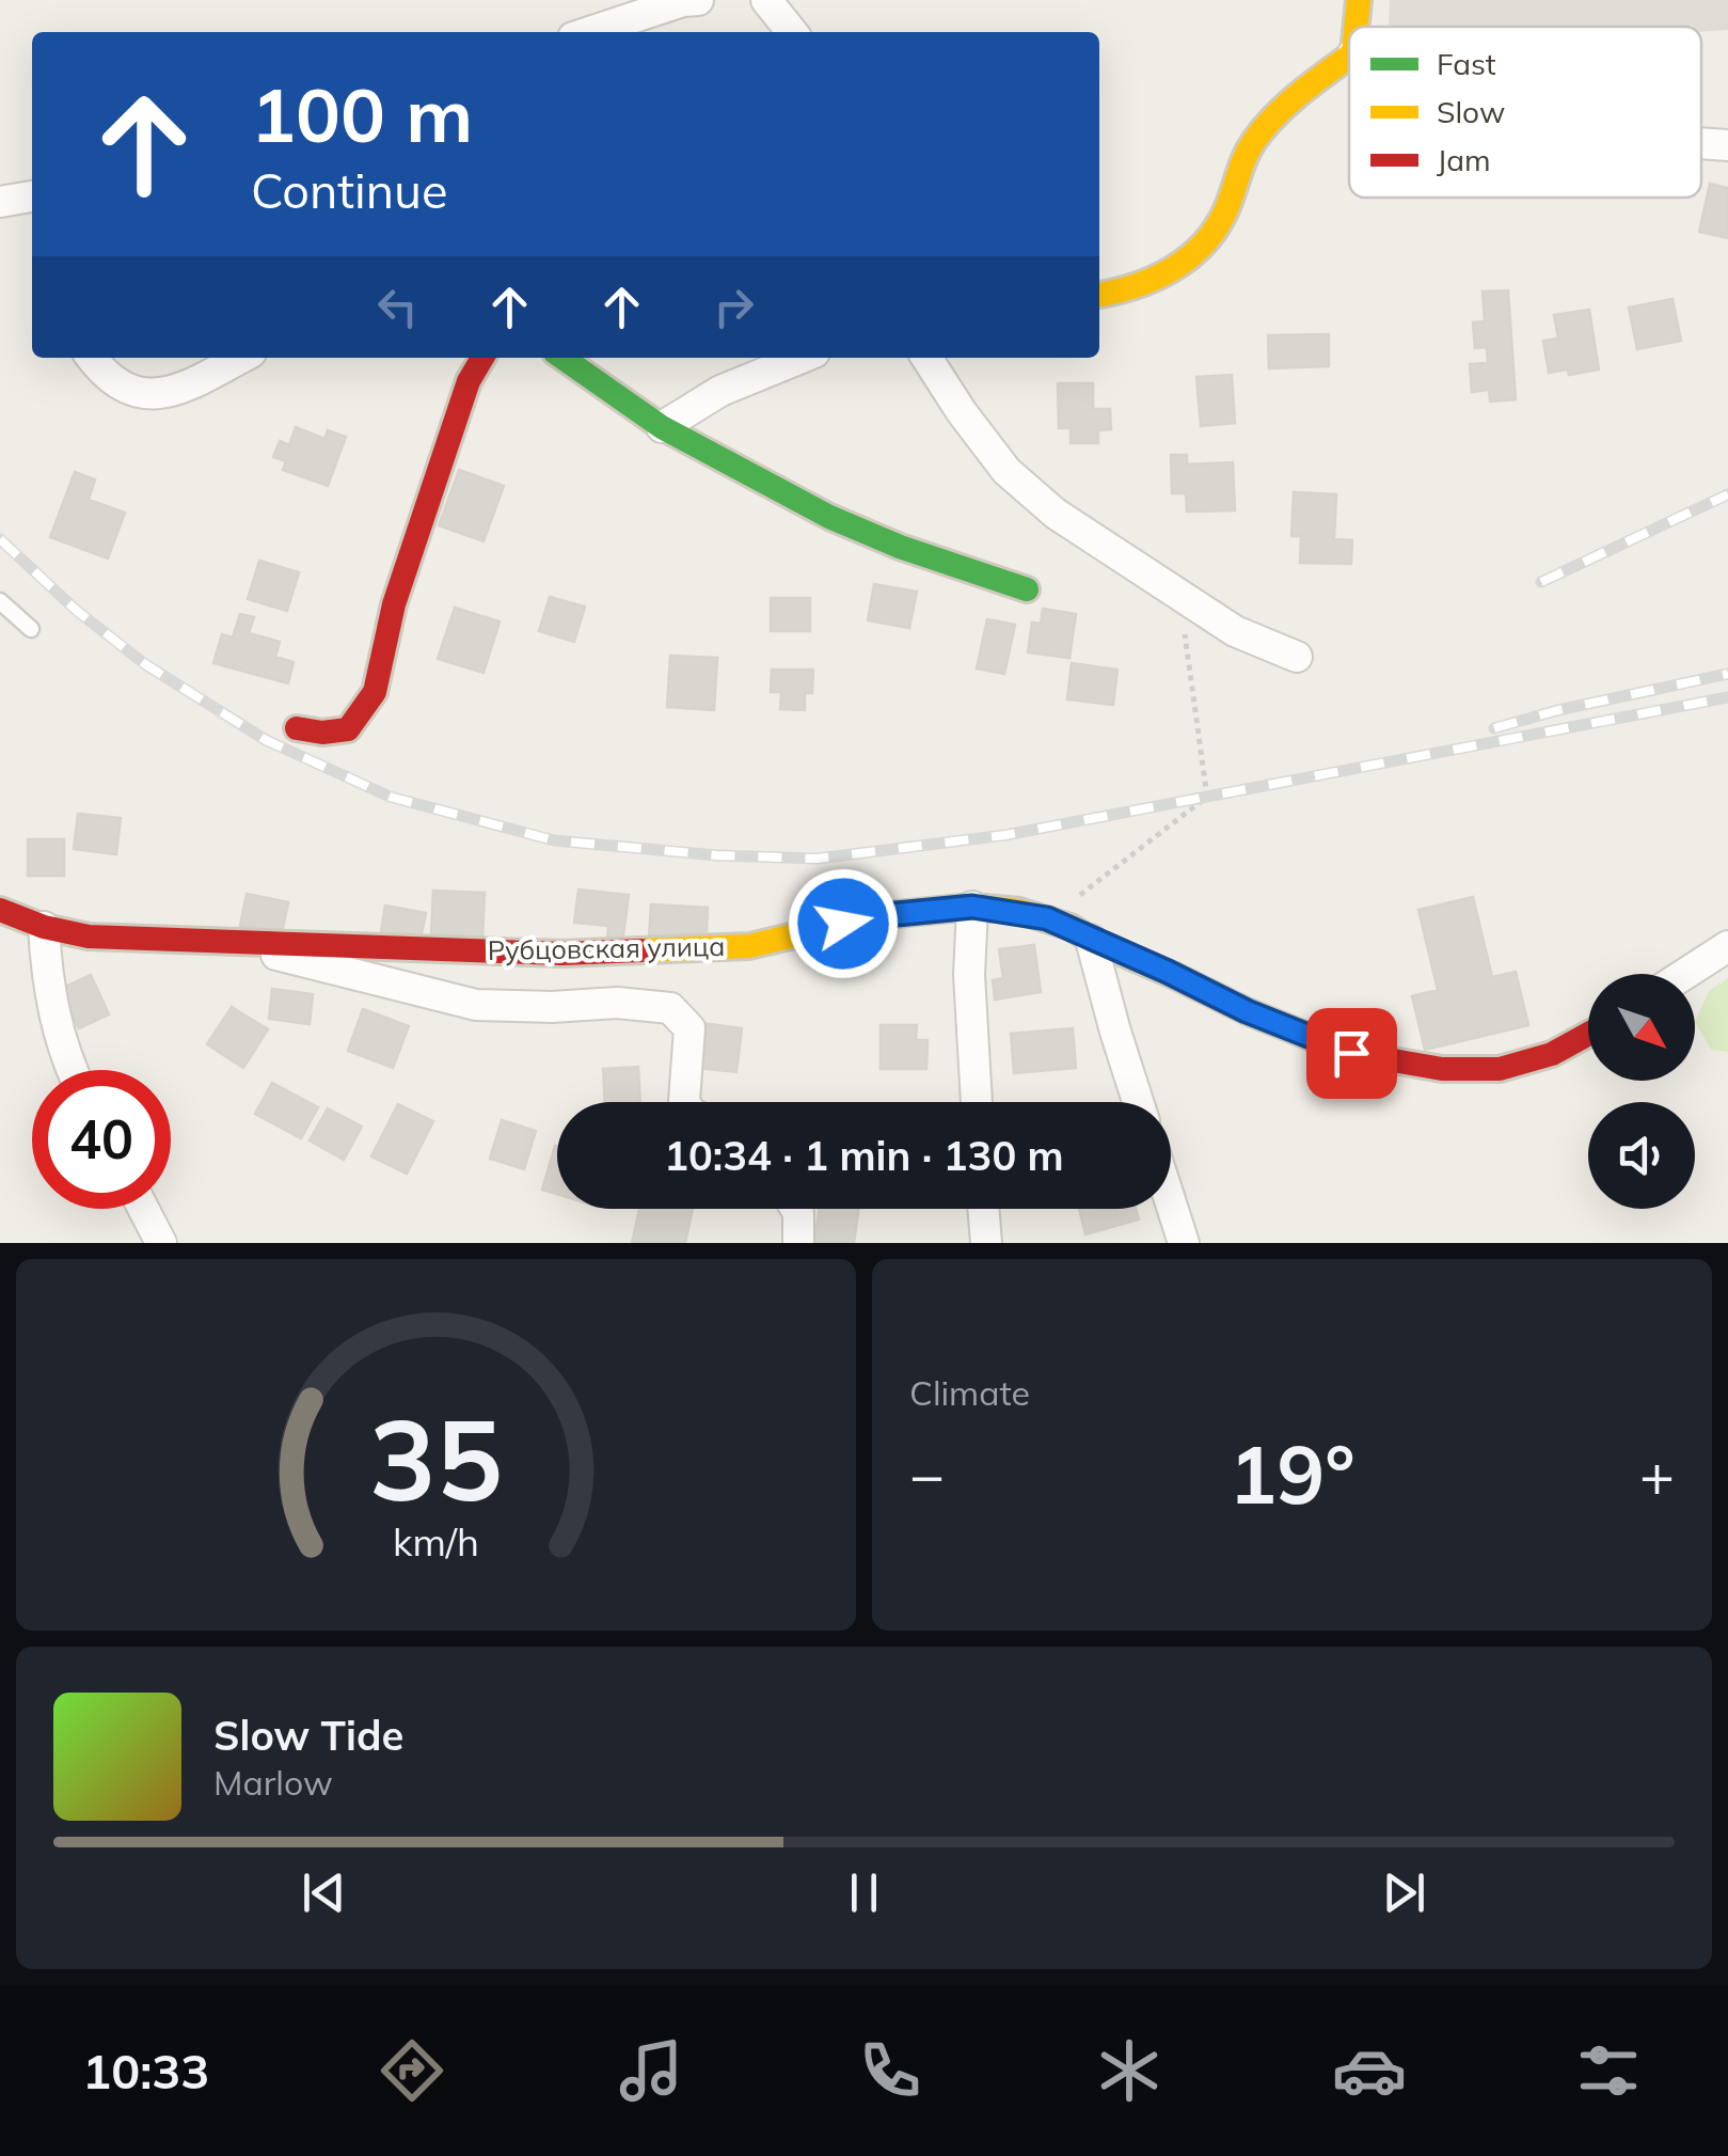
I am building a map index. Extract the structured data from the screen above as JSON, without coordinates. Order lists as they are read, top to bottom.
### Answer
{
  "streets": {
    "street": ["Рубцовская улица"]
  },
  "legend": ["Fast", "Slow", "Jam"],
  "north": "bottom right",
  "page": {
    "turn": ["100 m", "Continue"],
    "limit": "40",
    "trip": "10:34 · 1 min · 130 m",
    "tile": "Climate",
    "heat": ["−", "19°", "+"],
    "song": ["Slow Tide", "Marlow"],
    "tabs": "10:33",
    "gauge": ["35", "km/h"]
  }
}
